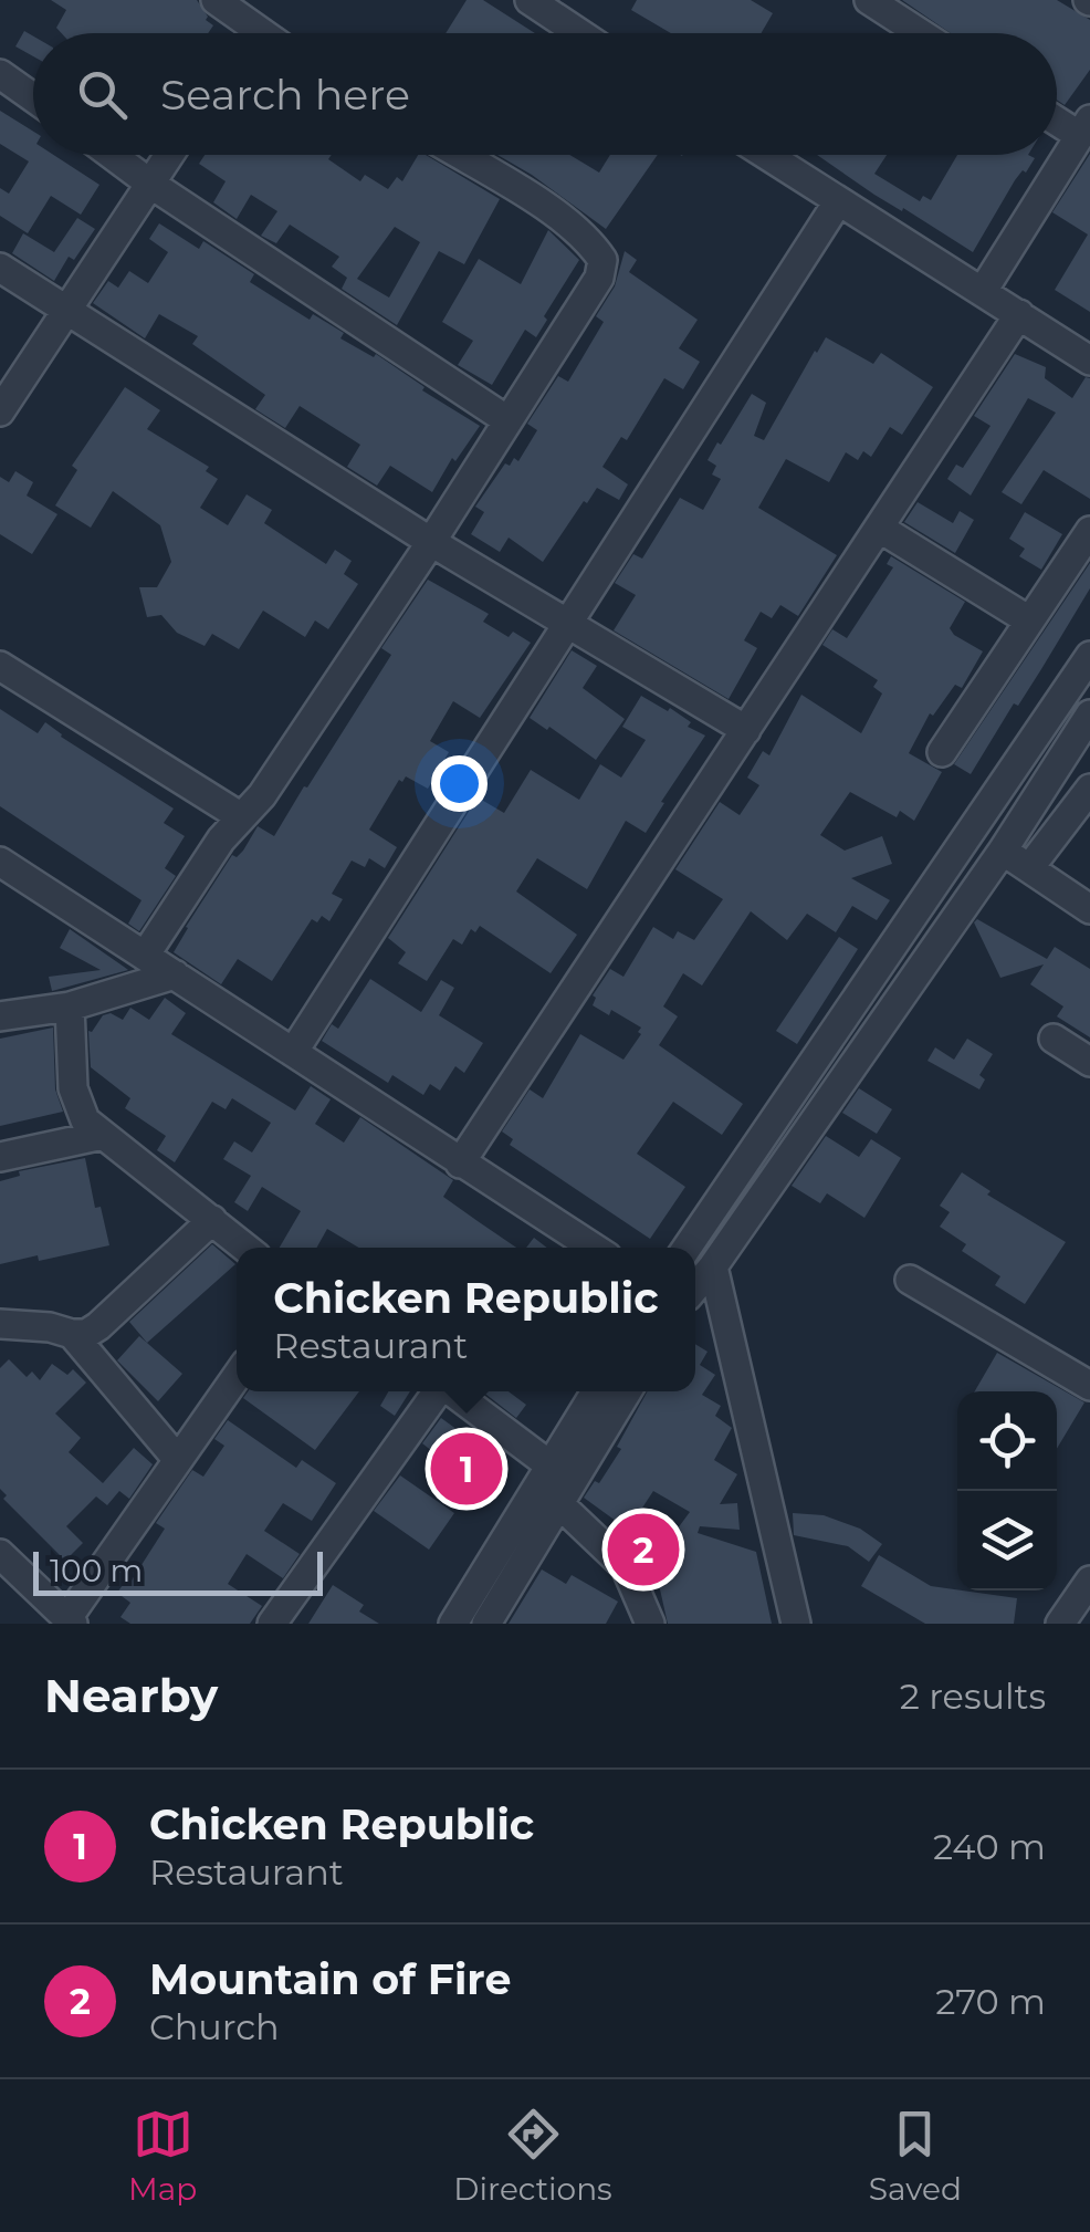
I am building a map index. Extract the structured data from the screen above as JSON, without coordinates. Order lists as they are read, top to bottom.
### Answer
{
  "scale_bar": "100 m",
  "page": {
    "search": "Search here",
    "popup": ["Chicken Republic", "Restaurant"],
    "pins": ["1", "2"],
    "scale": "100 m",
    "heading": ["Nearby", "2 results"],
    "list": [
      {
        "mark": "1",
        "name": "Chicken Republic",
        "note": "Restaurant",
        "value": "240 m"
      },
      {
        "mark": "2",
        "name": "Mountain of Fire",
        "note": "Church",
        "value": "270 m"
      }
    ],
    "nav": ["Map", "Directions", "Saved"]
  }
}
